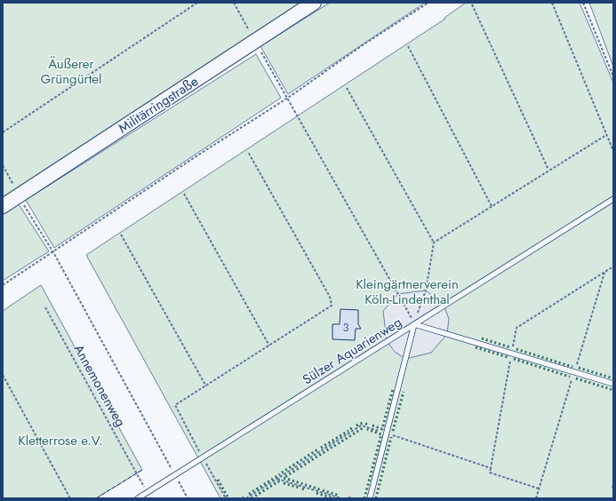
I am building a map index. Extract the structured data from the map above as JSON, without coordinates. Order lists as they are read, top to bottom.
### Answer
{
  "streets": {
    "main road": ["Militärringstraße"],
    "lane": ["Sülzer Aquarienweg"],
    "path": ["Annemonenweg"]
  },
  "parks": ["Äußerer Grüngürtel", "Kleingärtnerverein Köln-Lindenthal", "Kletterrose e.V."],
  "house_numbers": ["3"]
}
